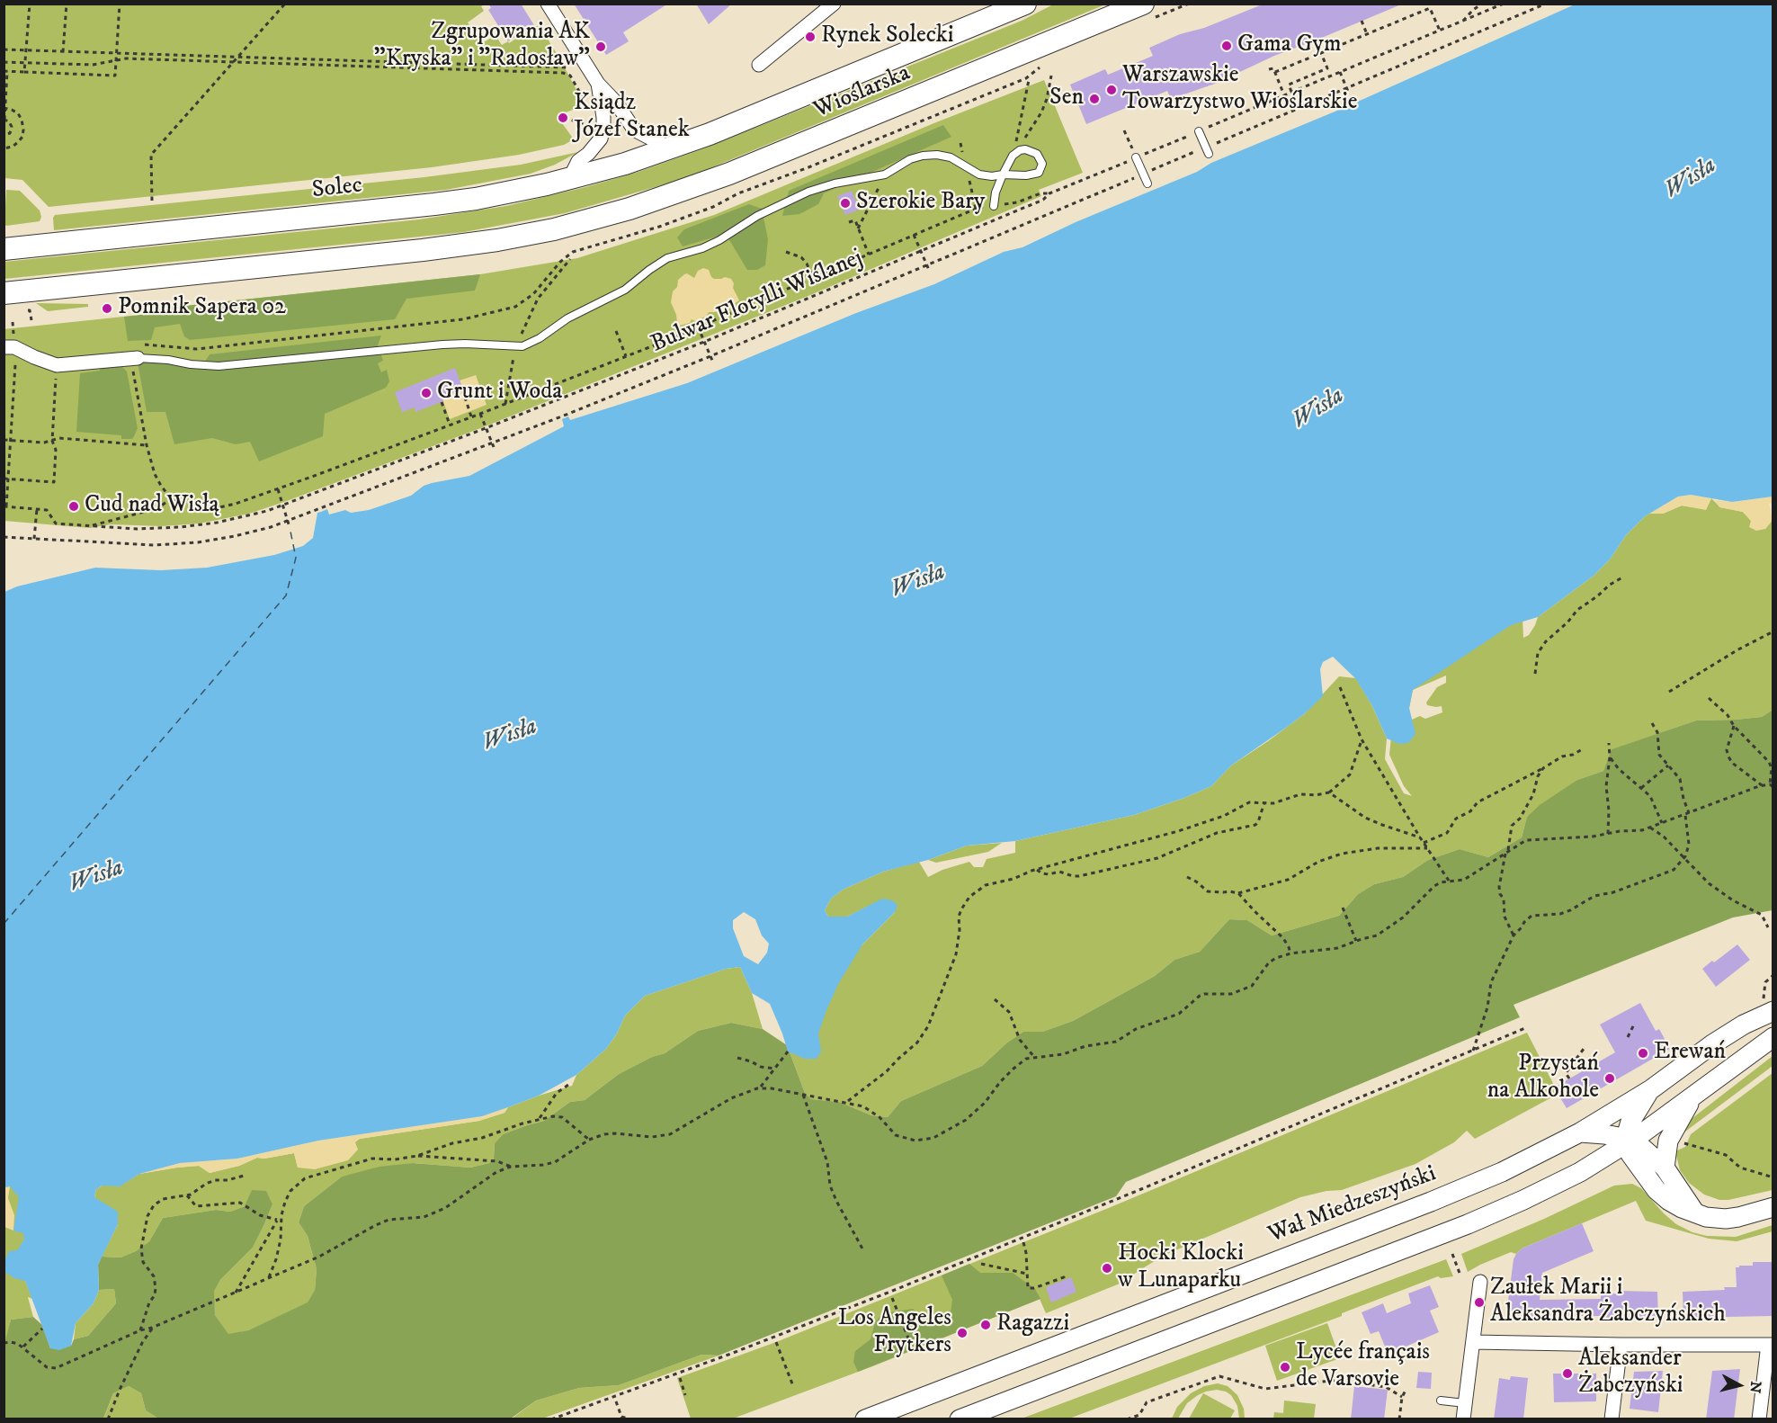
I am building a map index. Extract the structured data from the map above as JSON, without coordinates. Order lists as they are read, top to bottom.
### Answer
{
  "streets": {
    "main road": ["Wioślarska", "Solec", "Wał Miedzeszyński"],
    "path": ["Bulwar Flotylli Wiślanej"]
  },
  "crossings": [
    ["Wioślarska", "Solec"]
  ],
  "water": ["Wisła"],
  "places": [
    "Rynek Solecki",
    "Gama Gym",
    "Zgrupowania AK \"Kryska\" i \"Radosław\"",
    "Warszawskie Towarzystwo Wioślarskie",
    "Sen",
    "Ksiądz Józef Stanek",
    "Szerokie Bary",
    "Pomnik Sapera 02",
    "Grunt i Woda",
    "Cud nad Wisłą",
    "Erewań",
    "Przystań na Alkohole",
    "Hocki Klocki w Lunaparku",
    "Zaułek Marii i Aleksandra Żabczyńskich",
    "Ragazzi",
    "Los Angeles Frytkers",
    "Lycée français de Varsovie",
    "Aleksander Żabczyński"
  ],
  "north": "right"
}
